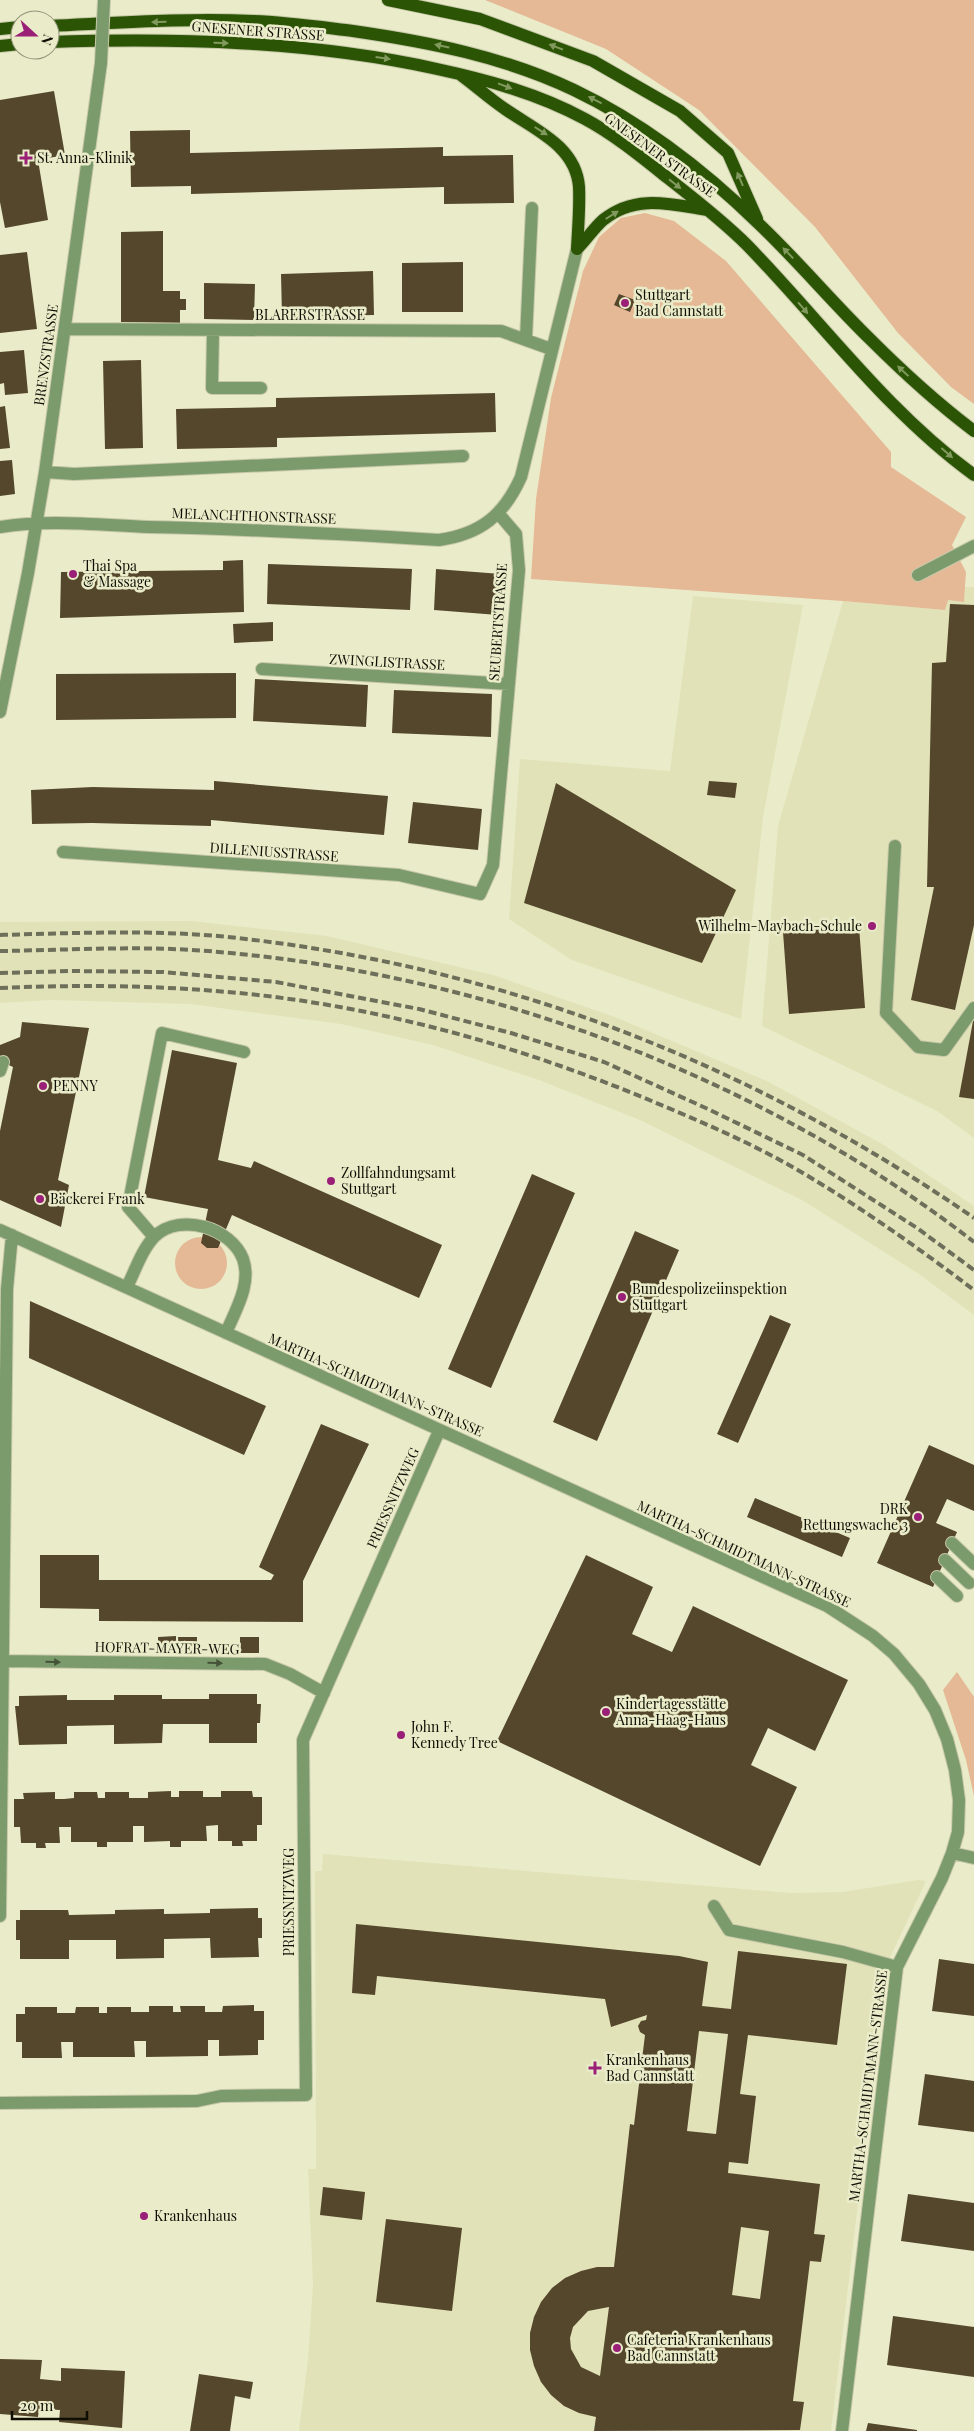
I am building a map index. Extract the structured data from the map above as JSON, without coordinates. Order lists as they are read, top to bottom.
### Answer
{
  "streets": {
    "main road": ["GNESENER STRASSE"],
    "street": [
      "BLARERSTRASSE",
      "BRENZSTRASSE",
      "MELANCHTHONSTRASSE",
      "SEUBERTSTRASSE",
      "ZWINGLISTRASSE",
      "DILLENIUSSTRASSE",
      "MARTHA-SCHMIDTMANN-STRASSE",
      "PRIESSNITZWEG",
      "HOFRAT-MAYER-WEG"
    ]
  },
  "crossings": [
    ["BLARERSTRASSE", "BRENZSTRASSE"],
    ["BRENZSTRASSE", "MELANCHTHONSTRASSE"],
    ["MELANCHTHONSTRASSE", "SEUBERTSTRASSE"],
    ["SEUBERTSTRASSE", "ZWINGLISTRASSE"],
    ["SEUBERTSTRASSE", "DILLENIUSSTRASSE"],
    ["MARTHA-SCHMIDTMANN-STRASSE", "PRIESSNITZWEG"],
    ["PRIESSNITZWEG", "HOFRAT-MAYER-WEG"]
  ],
  "one_way": ["HOFRAT-MAYER-WEG"],
  "places": {
    "health": ["St. Anna-Klinik", "Krankenhaus Bad Cannstatt"],
    "other": [
      "Stuttgart Bad Cannstatt",
      "Thai Spa & Massage",
      "Wilhelm-Maybach-Schule",
      "PENNY",
      "Zollfahndungsamt Stuttgart",
      "Bäckerei Frank",
      "Bundespolizeiinspektion Stuttgart",
      "DRK Rettungswache 3",
      "Kindertagesstätte Anna-Haag-Haus",
      "John F. Kennedy Tree",
      "Krankenhaus",
      "Cafeteria Krankenhaus Bad Cannstatt"
    ]
  },
  "scale_bar": "20 m",
  "north": "right"
}
